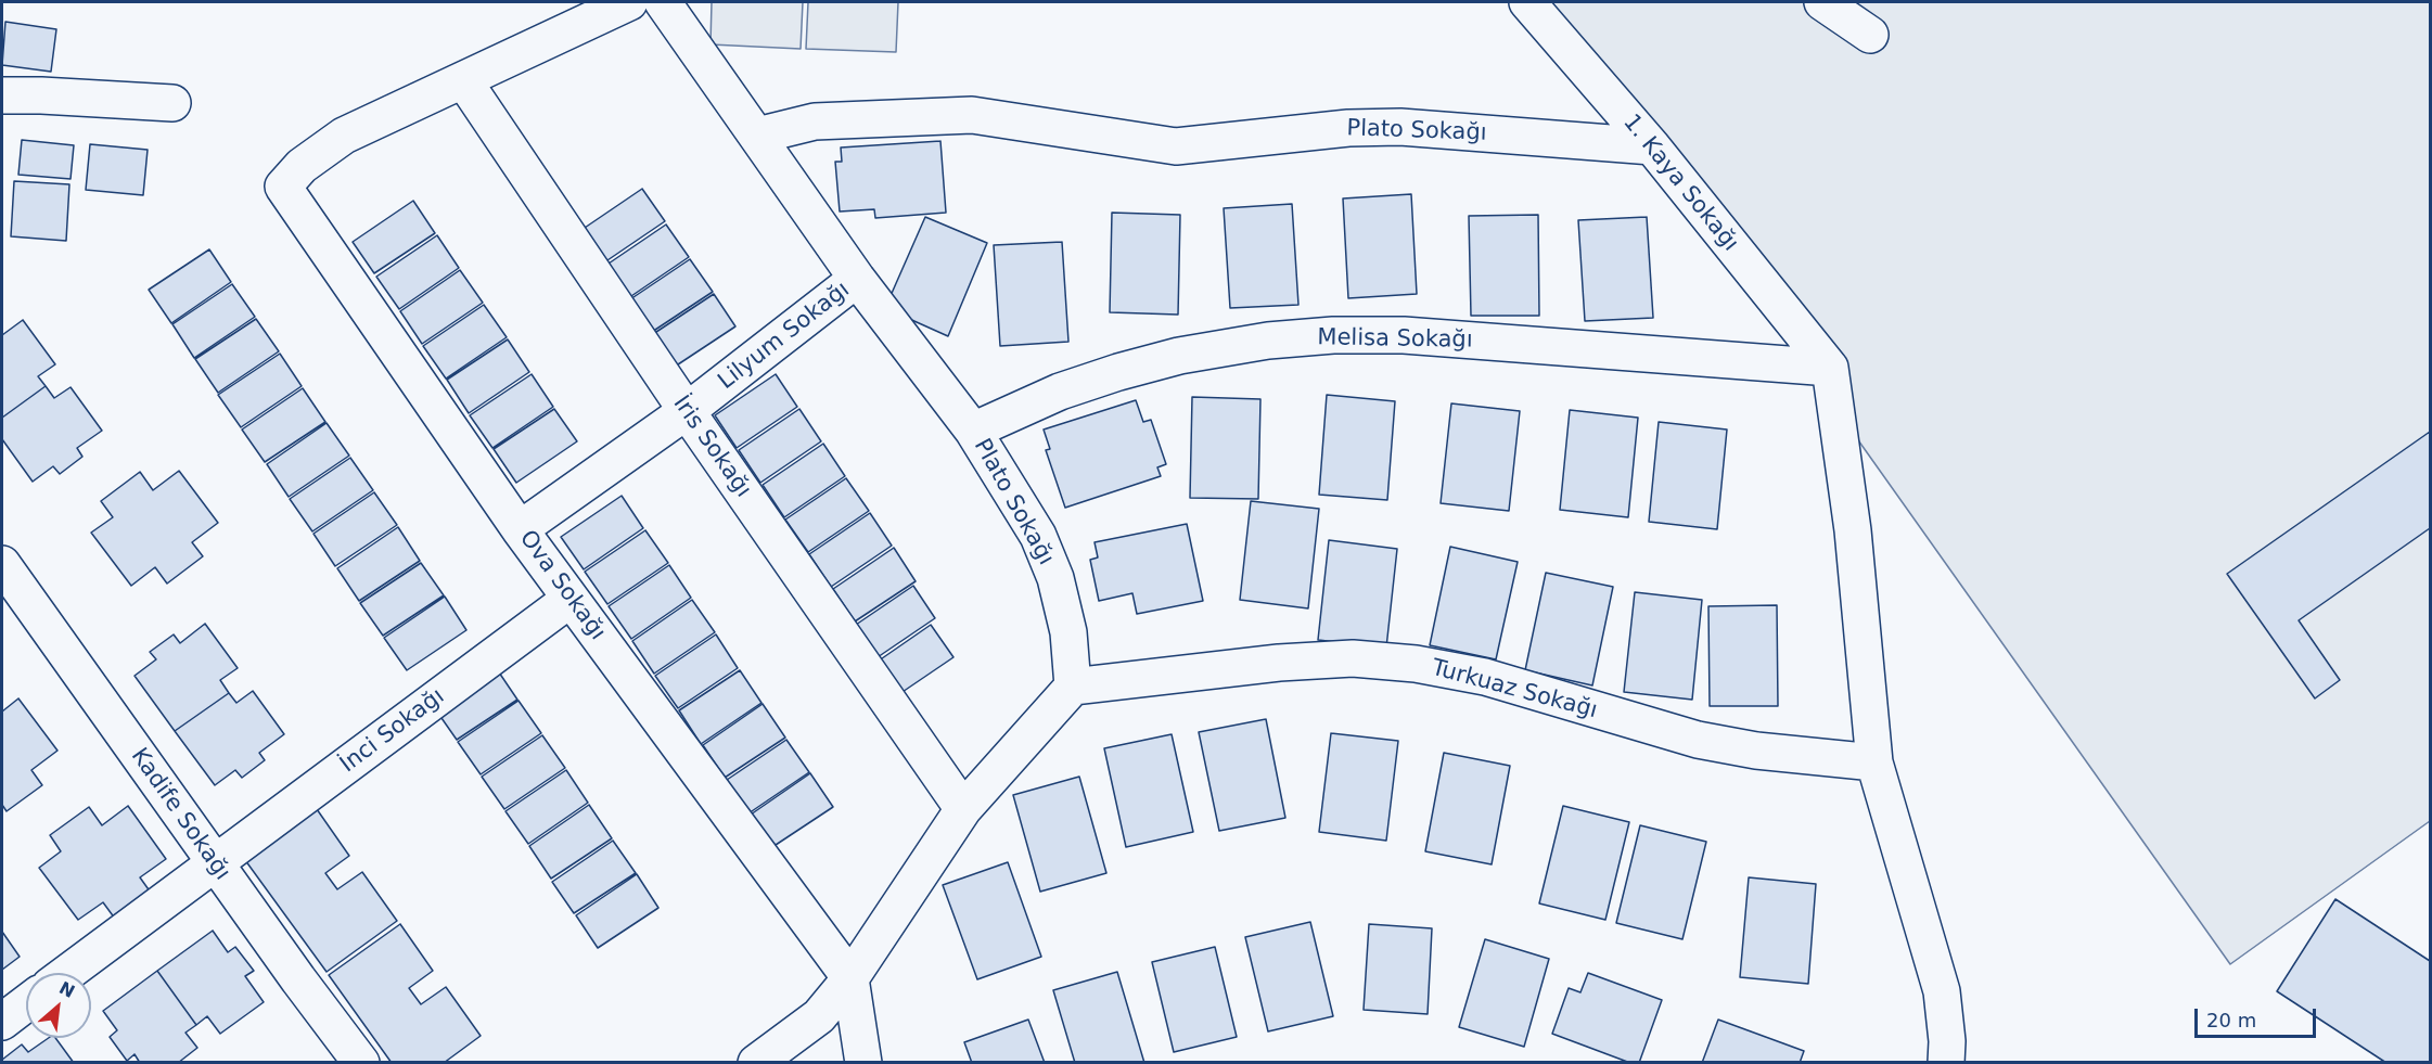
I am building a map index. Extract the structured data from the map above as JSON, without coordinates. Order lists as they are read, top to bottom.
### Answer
{
  "streets": {
    "street": [
      "Plato Sokağı",
      "1. Kaya Sokağı",
      "Lilyum Sokağı",
      "Melisa Sokağı",
      "İris Sokağı",
      "Ova Sokağı",
      "Turkuaz Sokağı",
      "İnci Sokağı",
      "Kadife Sokağı"
    ]
  },
  "crossings": [
    ["Plato Sokağı", "1. Kaya Sokağı"],
    ["Plato Sokağı", "Lilyum Sokağı"],
    ["Plato Sokağı", "Melisa Sokağı"],
    ["Plato Sokağı", "Turkuaz Sokağı"],
    ["1. Kaya Sokağı", "Melisa Sokağı"],
    ["Lilyum Sokağı", "İris Sokağı"],
    ["Lilyum Sokağı", "Ova Sokağı"],
    ["İris Sokağı", "Ova Sokağı"],
    ["Ova Sokağı", "İnci Sokağı"],
    ["İnci Sokağı", "Kadife Sokağı"]
  ],
  "scale_bar": "20 m",
  "north": "top right"
}
